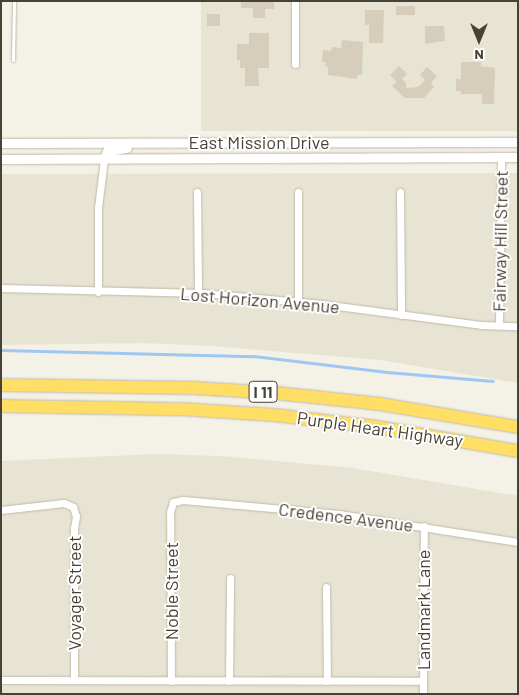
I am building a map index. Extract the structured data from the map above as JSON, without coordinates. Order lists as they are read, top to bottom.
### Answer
{
  "streets": {
    "highway": ["I 11", "Purple Heart Highway"],
    "street": [
      "East Mission Drive",
      "Fairway Hill Street",
      "Lost Horizon Avenue",
      "Credence Avenue",
      "Noble Street",
      "Voyager Street",
      "Landmark Lane"
    ]
  },
  "crossings": [
    ["East Mission Drive", "Fairway Hill Street"],
    ["Fairway Hill Street", "Lost Horizon Avenue"],
    ["Credence Avenue", "Noble Street"],
    ["Credence Avenue", "Landmark Lane"]
  ],
  "north": "bottom"
}
